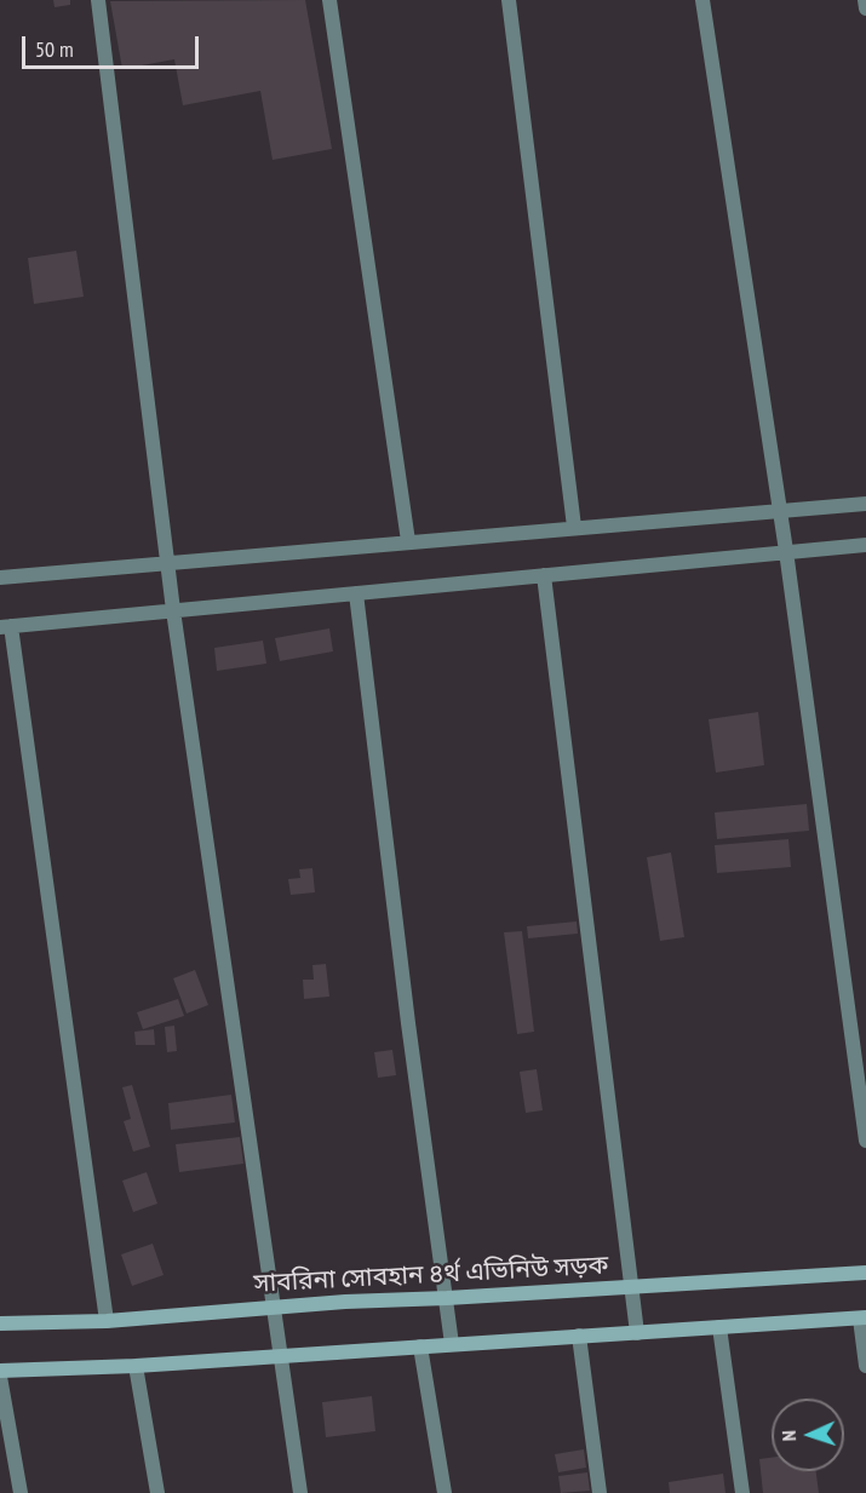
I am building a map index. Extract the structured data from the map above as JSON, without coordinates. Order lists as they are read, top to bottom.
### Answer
{
  "streets": {
    "street": ["সাবরিনা সোবহান ৪র্থ এভিনিউ সড়ক"]
  },
  "scale_bar": "50 m",
  "north": "left"
}
